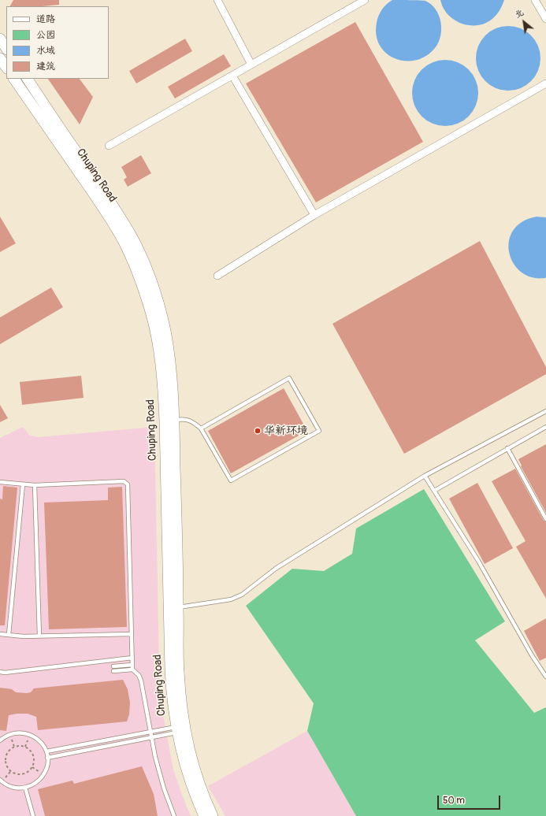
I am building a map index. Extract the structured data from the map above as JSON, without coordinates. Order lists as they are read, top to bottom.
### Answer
{
  "streets": {
    "main road": ["Chuping Road"]
  },
  "places": ["华新环境"],
  "legend": [
    "道路",
    "公园",
    "水域",
    "建筑"
  ],
  "scale_bar": "50 m",
  "north": "top left"
}
